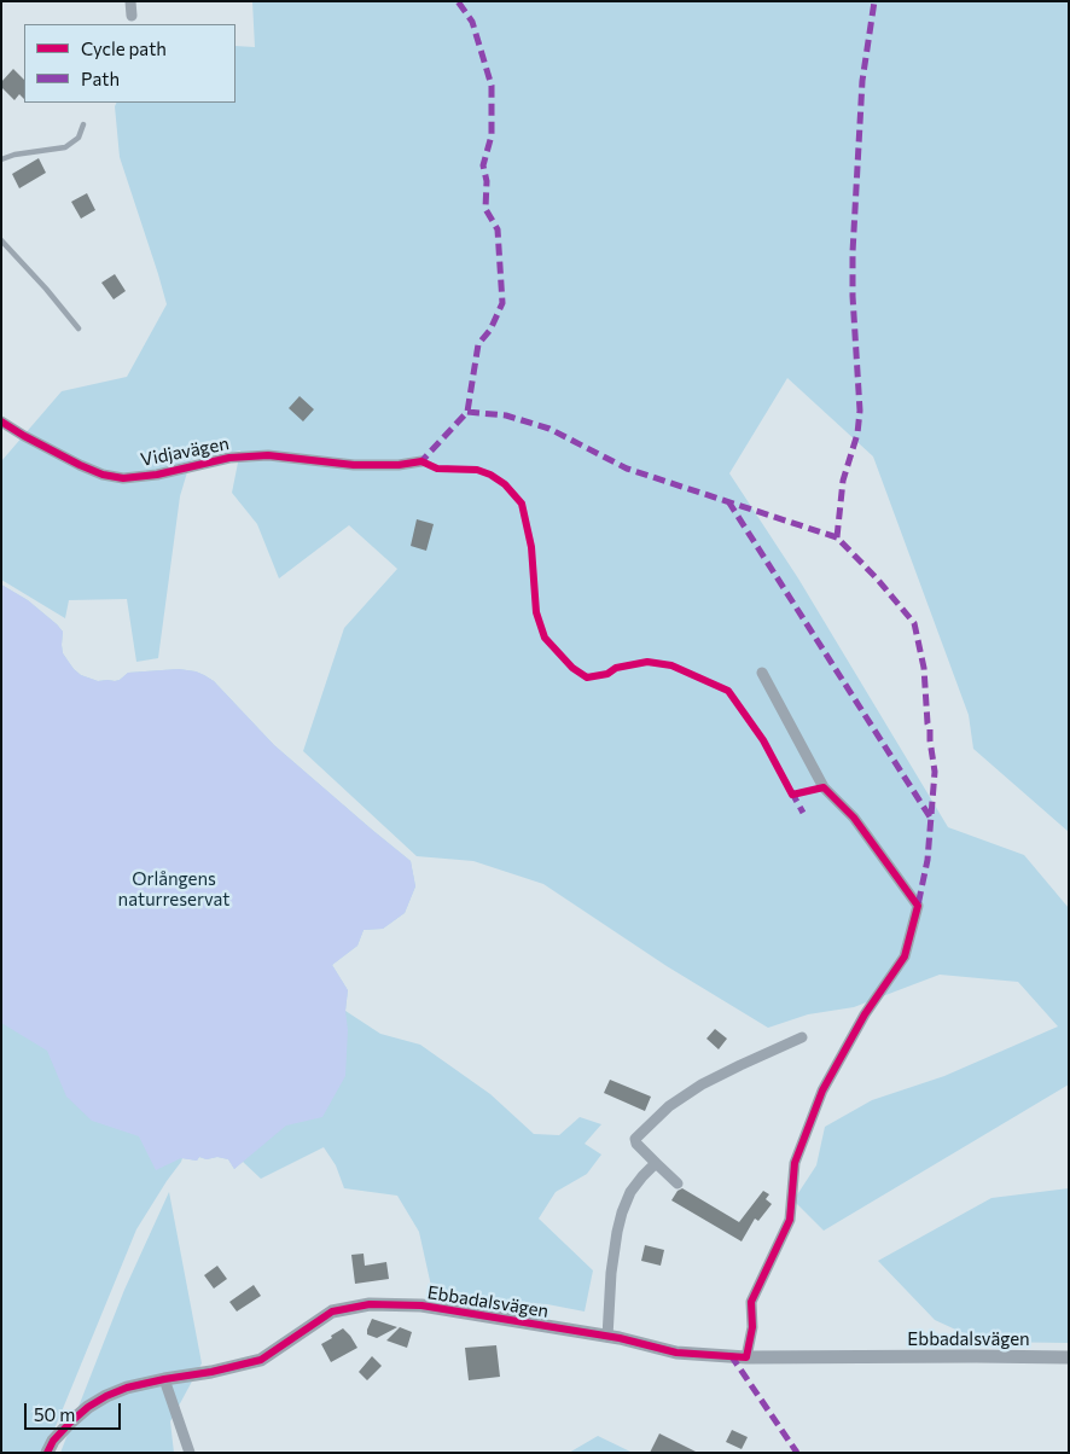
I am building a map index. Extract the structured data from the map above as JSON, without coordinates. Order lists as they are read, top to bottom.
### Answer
{
  "streets": {
    "street": ["Vidjavägen", "Ebbadalsvägen"]
  },
  "parks": ["Orlångens naturreservat"],
  "legend": ["Cycle path", "Path"],
  "scale_bar": "50 m"
}
